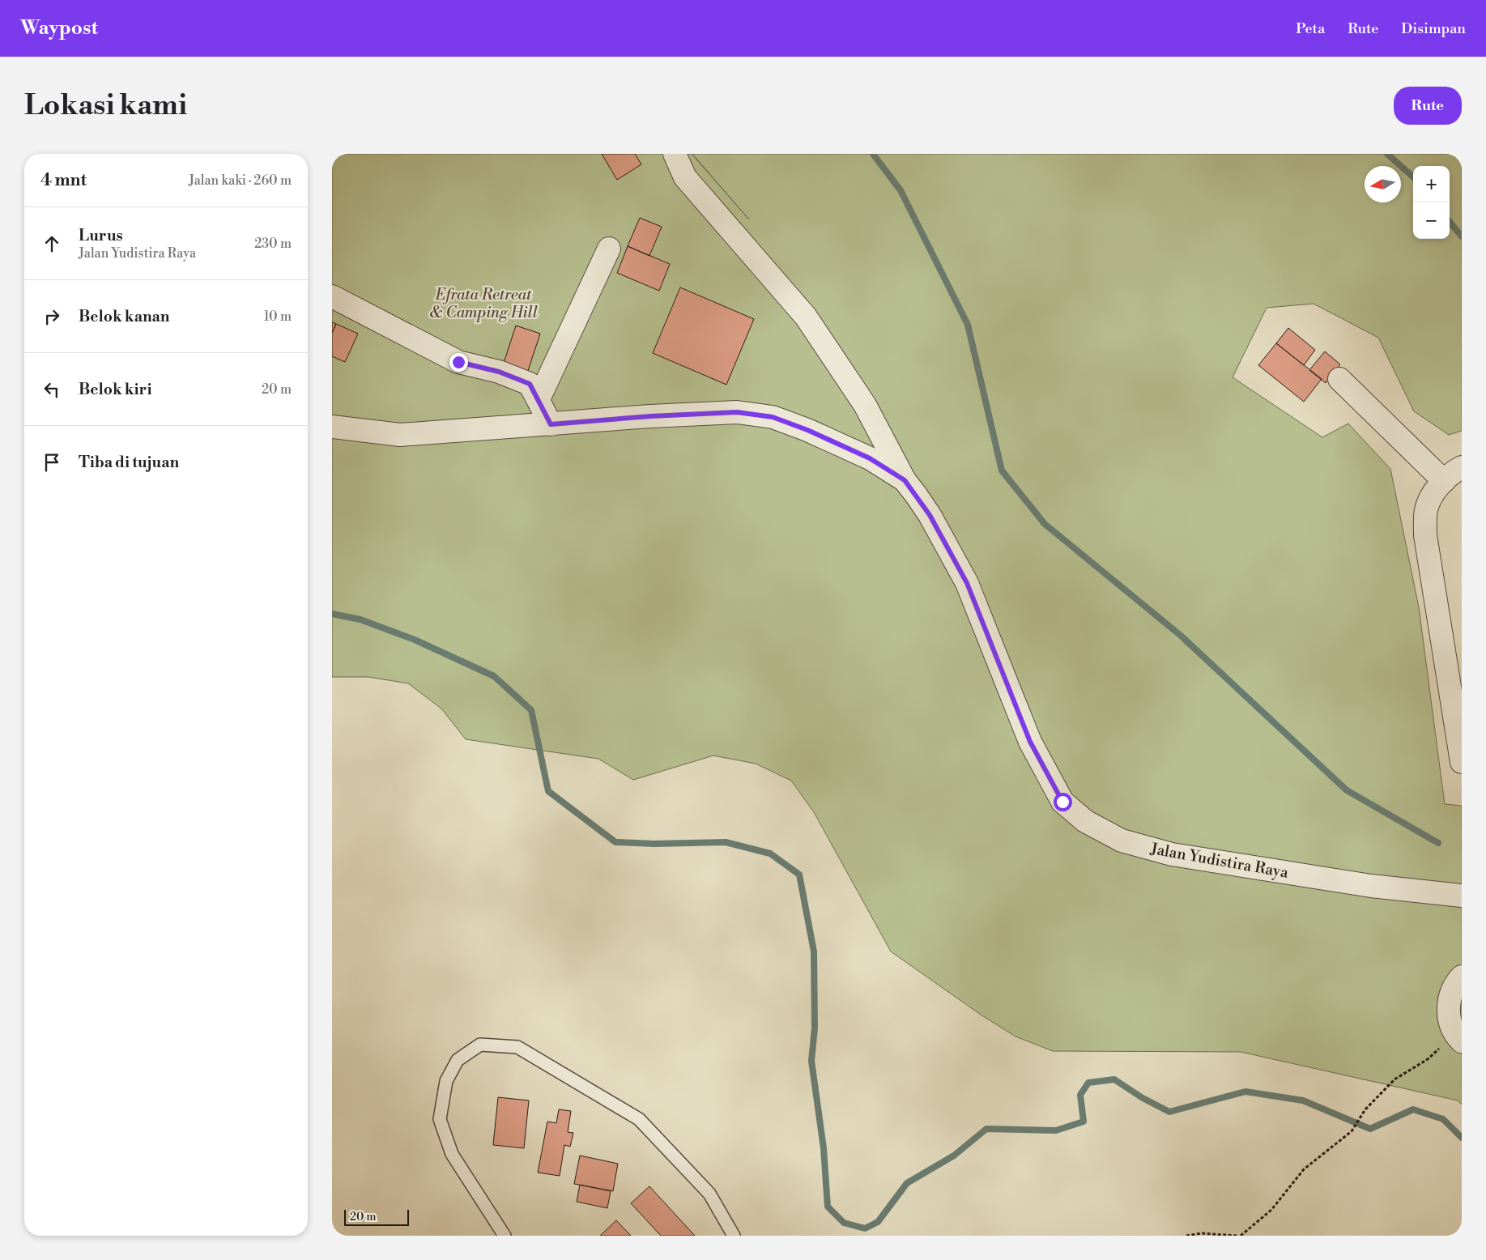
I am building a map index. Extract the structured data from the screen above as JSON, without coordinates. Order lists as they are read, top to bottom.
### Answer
{
  "streets": {
    "street": ["Jalan Yudistira Raya"]
  },
  "parks": ["Efrata Retreat & Camping Hill"],
  "scale_bar": "20 m",
  "north": "left",
  "page": {
    "header": "Waypost",
    "nav": ["Peta", "Rute", "Disimpan"],
    "buttons": "Rute",
    "title": "Lokasi kami",
    "heading": ["4 mnt", "Jalan kaki · 260 m"],
    "map_buttons": ["+", "−"],
    "list": [
      ["Lurus", "Jalan Yudistira Raya", "230 m"],
      ["Belok kanan", "10 m"],
      ["Belok kiri", "20 m"],
      "Tiba di tujuan"
    ],
    "scale": "20 m"
  }
}
